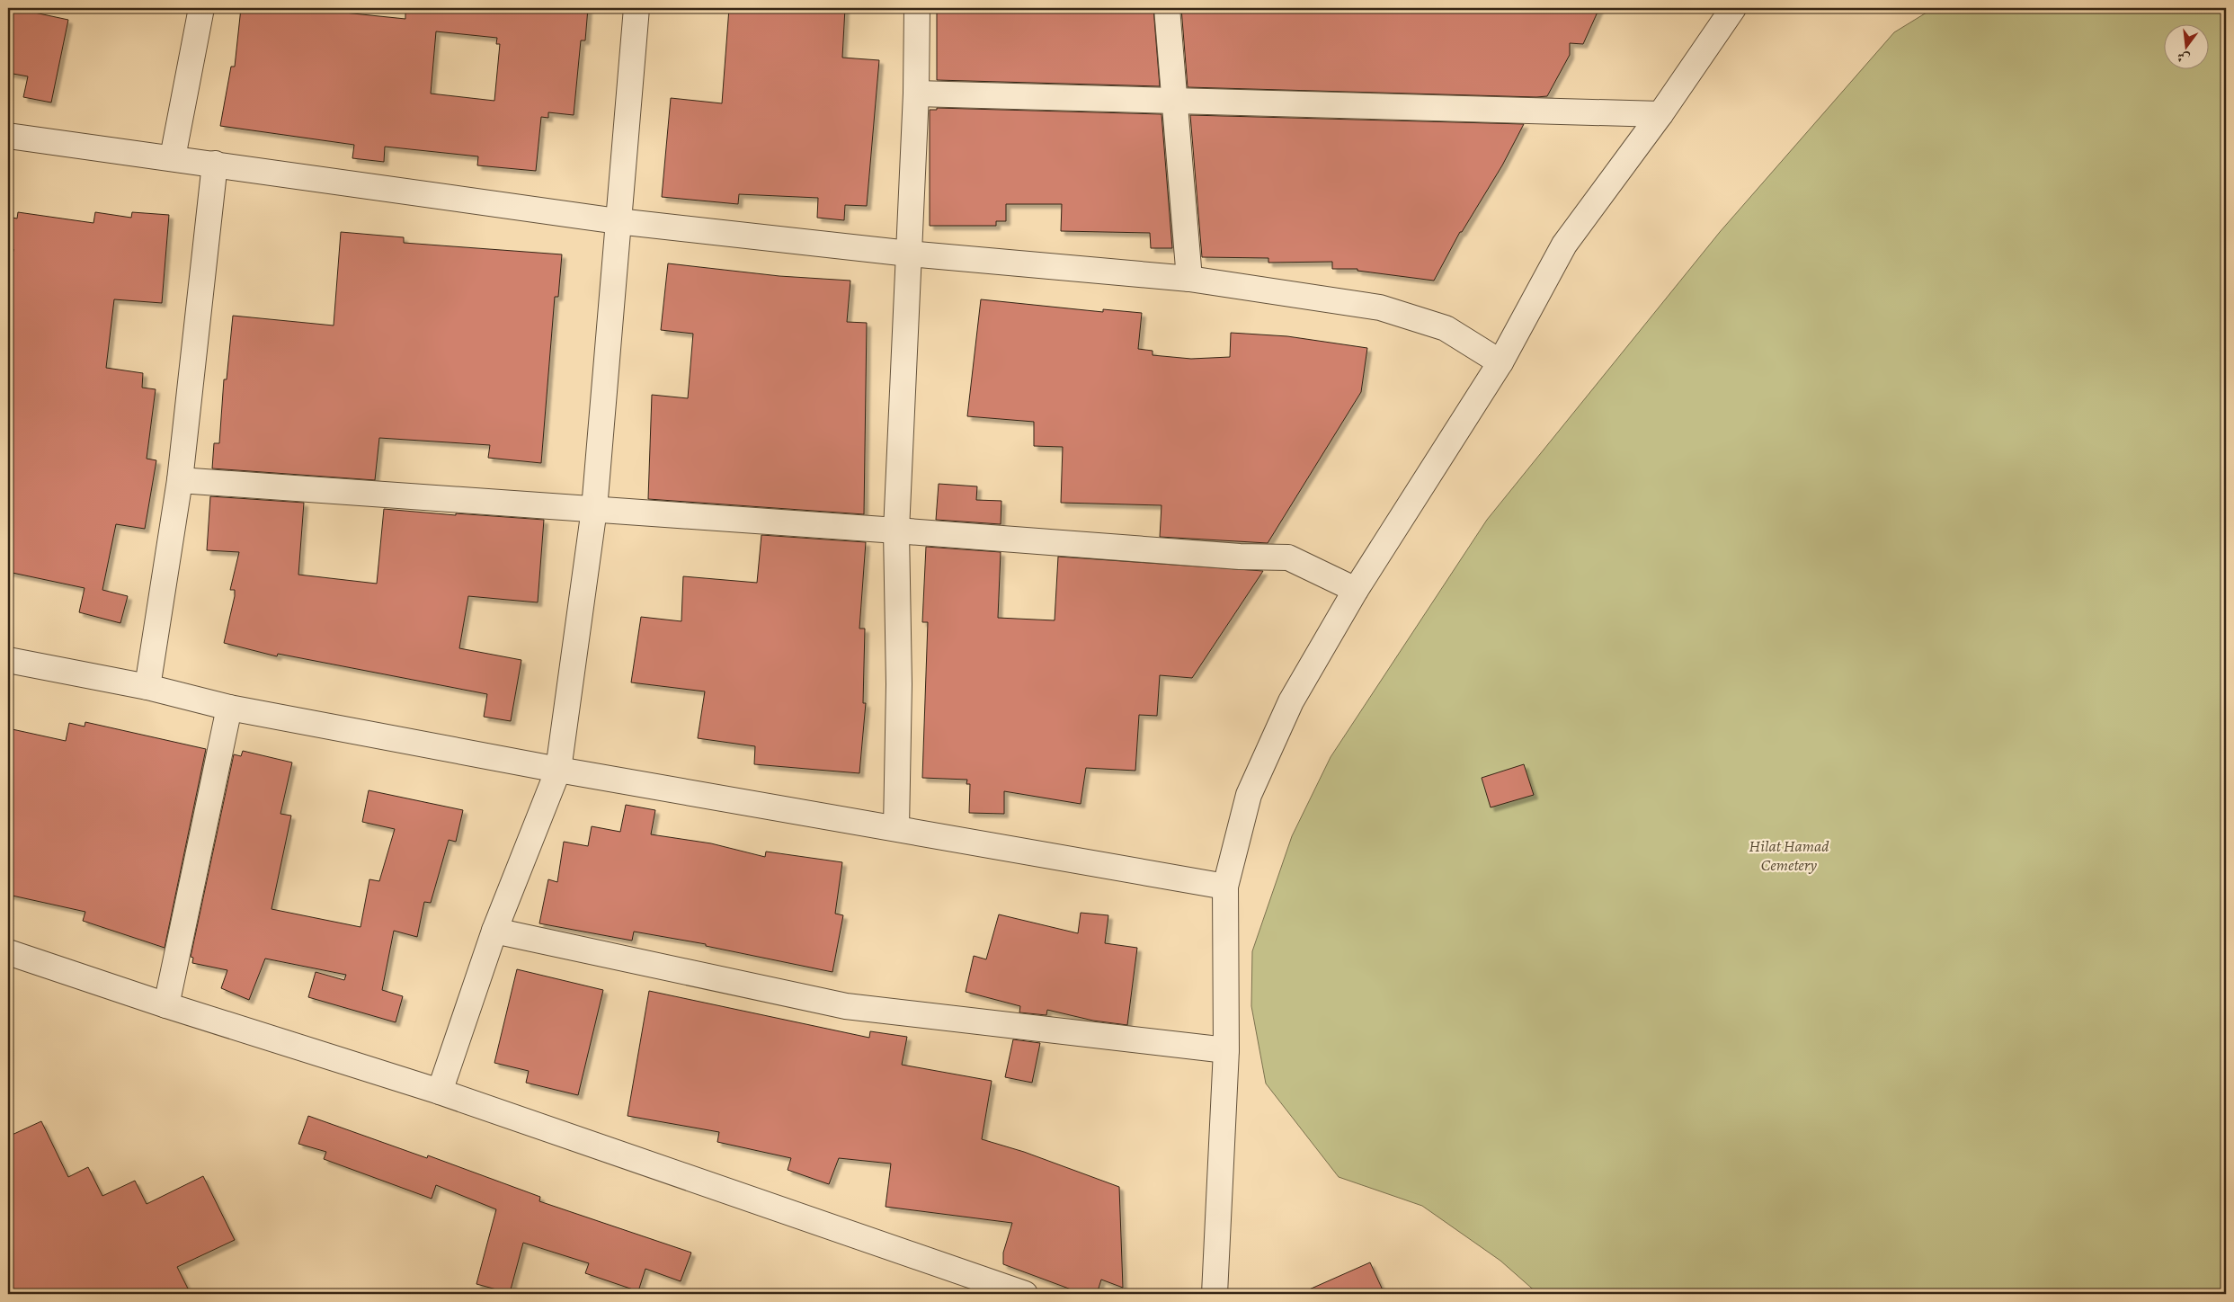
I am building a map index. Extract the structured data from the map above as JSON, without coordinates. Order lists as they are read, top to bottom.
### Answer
{
  "parks": ["Hilat Hamad Cemetery"],
  "north": "bottom"
}
